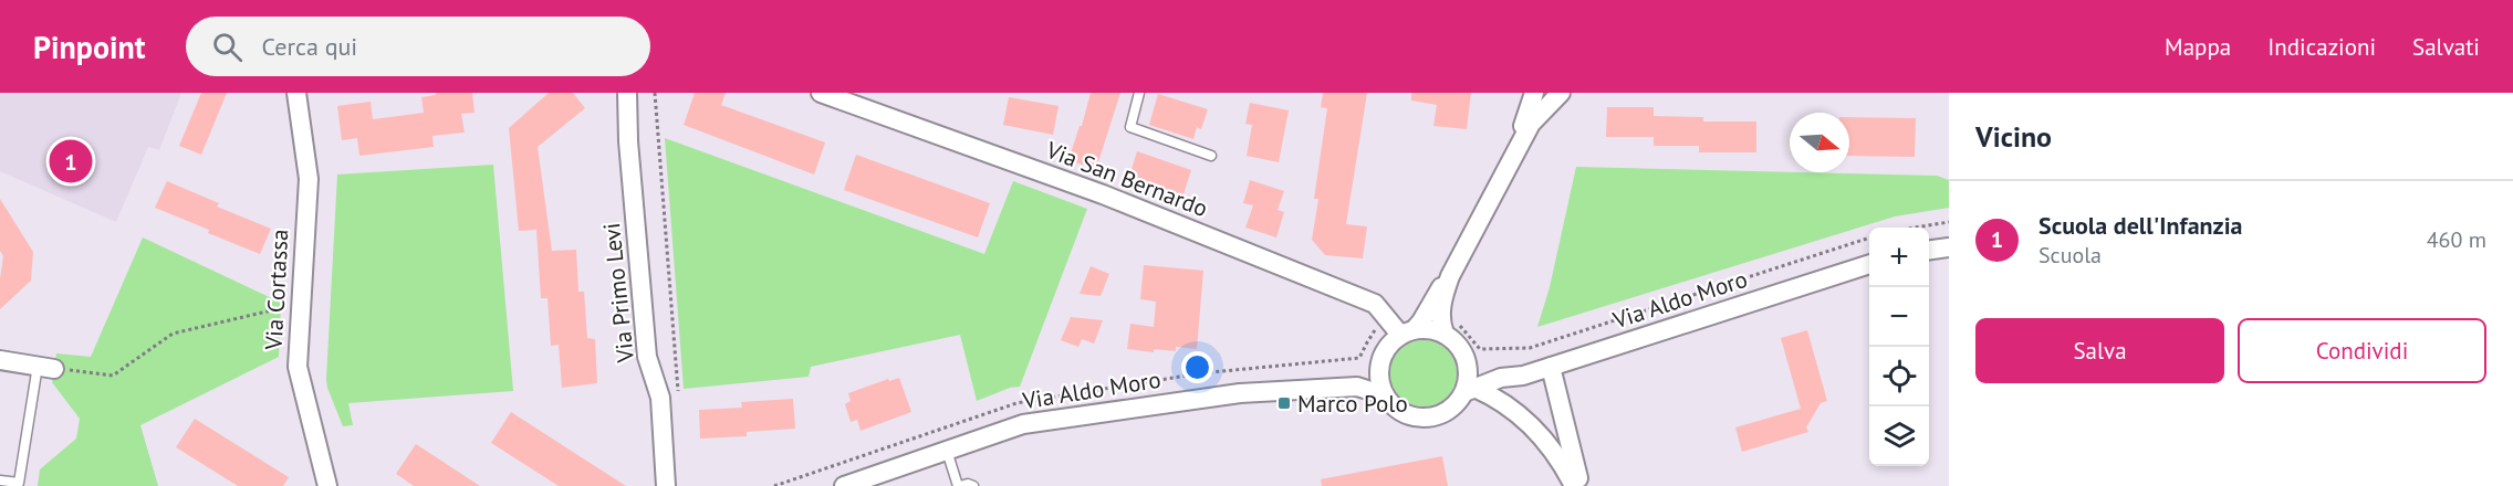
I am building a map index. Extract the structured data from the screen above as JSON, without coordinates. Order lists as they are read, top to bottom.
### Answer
{
  "streets": {
    "street": [
      "Via San Bernardo",
      "Via Cortassa",
      "Via Primo Levi",
      "Via Aldo Moro"
    ]
  },
  "crossings": [
    ["Via San Bernardo", "Via Aldo Moro"]
  ],
  "places": {
    "transit": ["Marco Polo"]
  },
  "north": "right",
  "page": {
    "header": "Pinpoint",
    "search": "Cerca qui",
    "nav": ["Mappa", "Indicazioni", "Salvati"],
    "heading": "Vicino",
    "pins": "1",
    "list": [
      {
        "mark": "1",
        "name": "Scuola dell'Infanzia",
        "note": "Scuola",
        "value": "460 m"
      }
    ],
    "map_buttons": ["+", "−"],
    "buttons": ["Salva", "Condividi"]
  }
}
